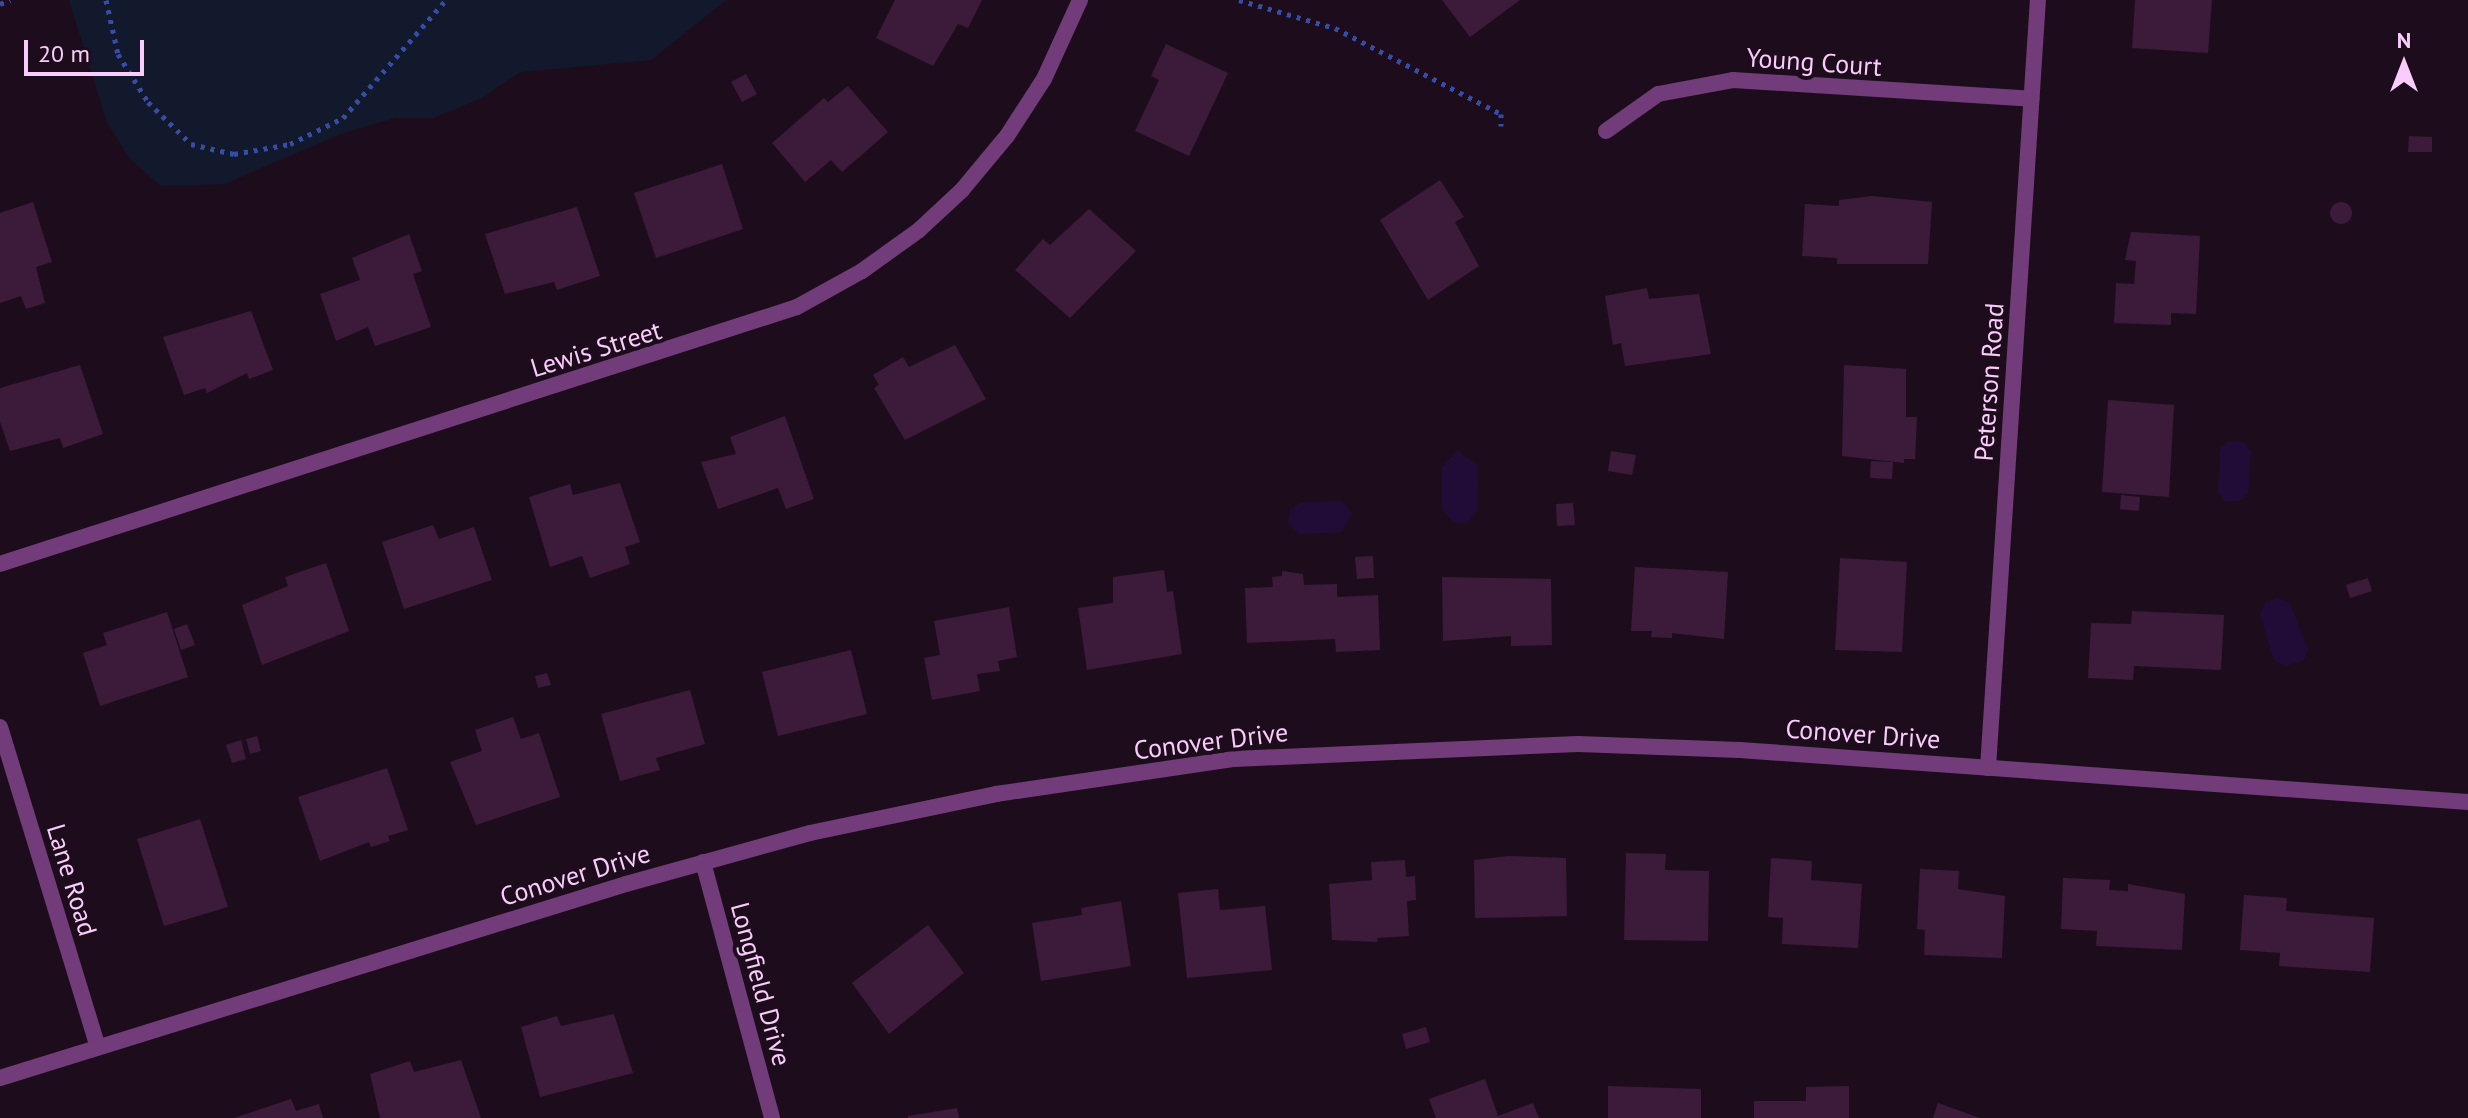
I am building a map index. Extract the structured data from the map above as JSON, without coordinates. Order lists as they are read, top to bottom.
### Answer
{
  "streets": {
    "street": [
      "Young Court",
      "Lewis Street",
      "Peterson Road",
      "Conover Drive",
      "Lane Road",
      "Longfield Drive"
    ]
  },
  "crossings": [
    ["Young Court", "Peterson Road"],
    ["Peterson Road", "Conover Drive"],
    ["Conover Drive", "Lane Road"],
    ["Conover Drive", "Longfield Drive"]
  ],
  "scale_bar": "20 m",
  "north": "top"
}
